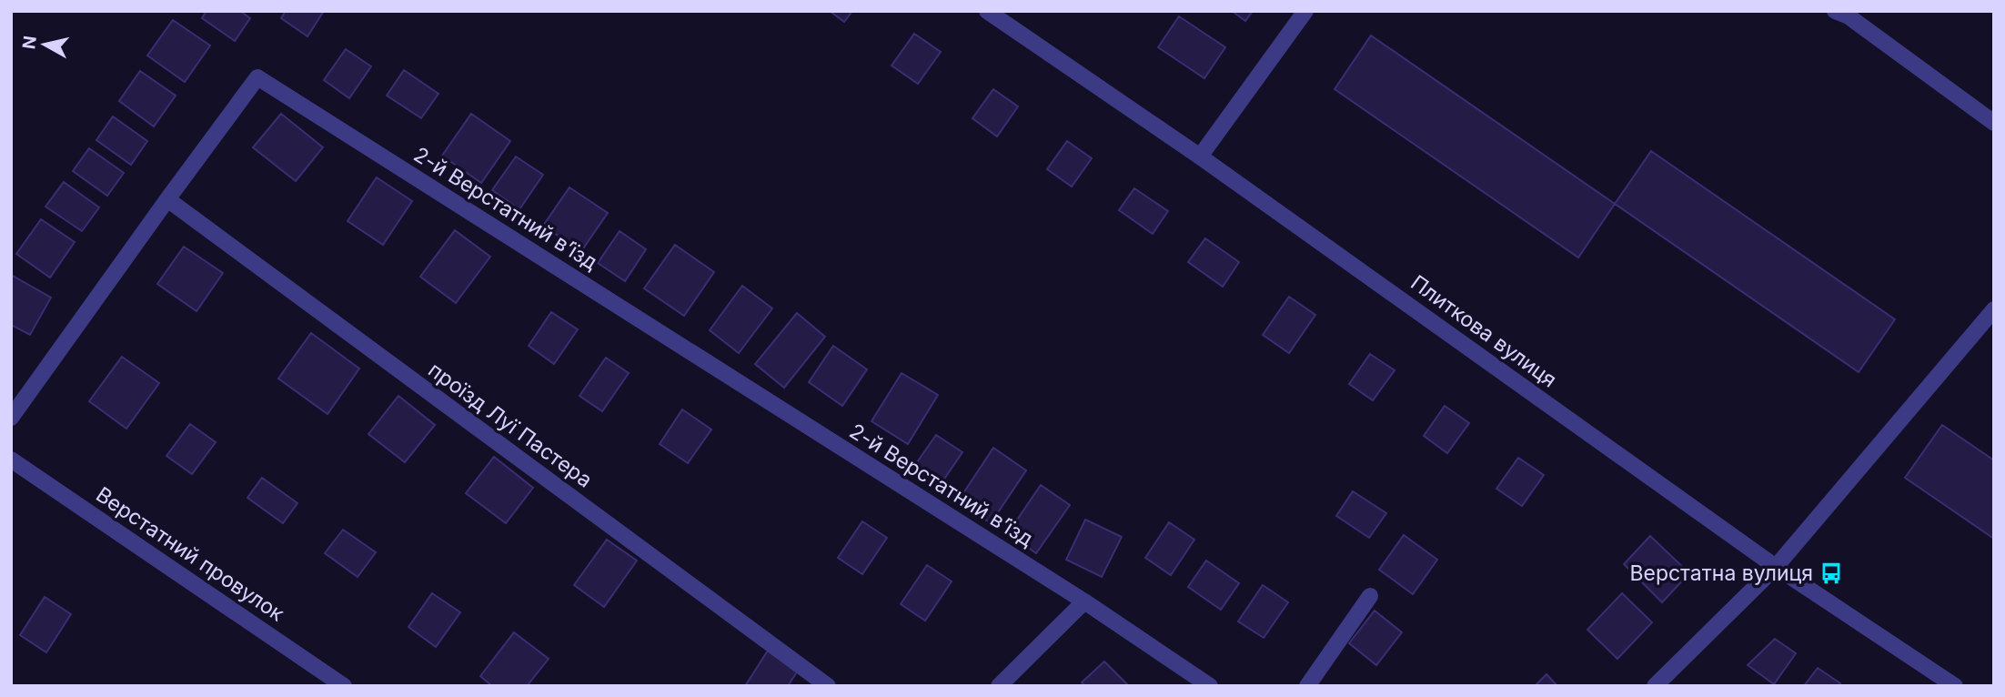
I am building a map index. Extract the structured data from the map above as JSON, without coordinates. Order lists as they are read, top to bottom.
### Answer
{
  "streets": {
    "street": [
      "2-й Верстатний в’їзд",
      "Плиткова вулиця",
      "проїзд Луї Пастера",
      "Верстатний провулок"
    ]
  },
  "crossings": [
    ["2-й Верстатний в’їзд", "проїзд Луї Пастера"]
  ],
  "places": {
    "bus stop": ["Верстатна вулиця"]
  },
  "north": "left"
}
